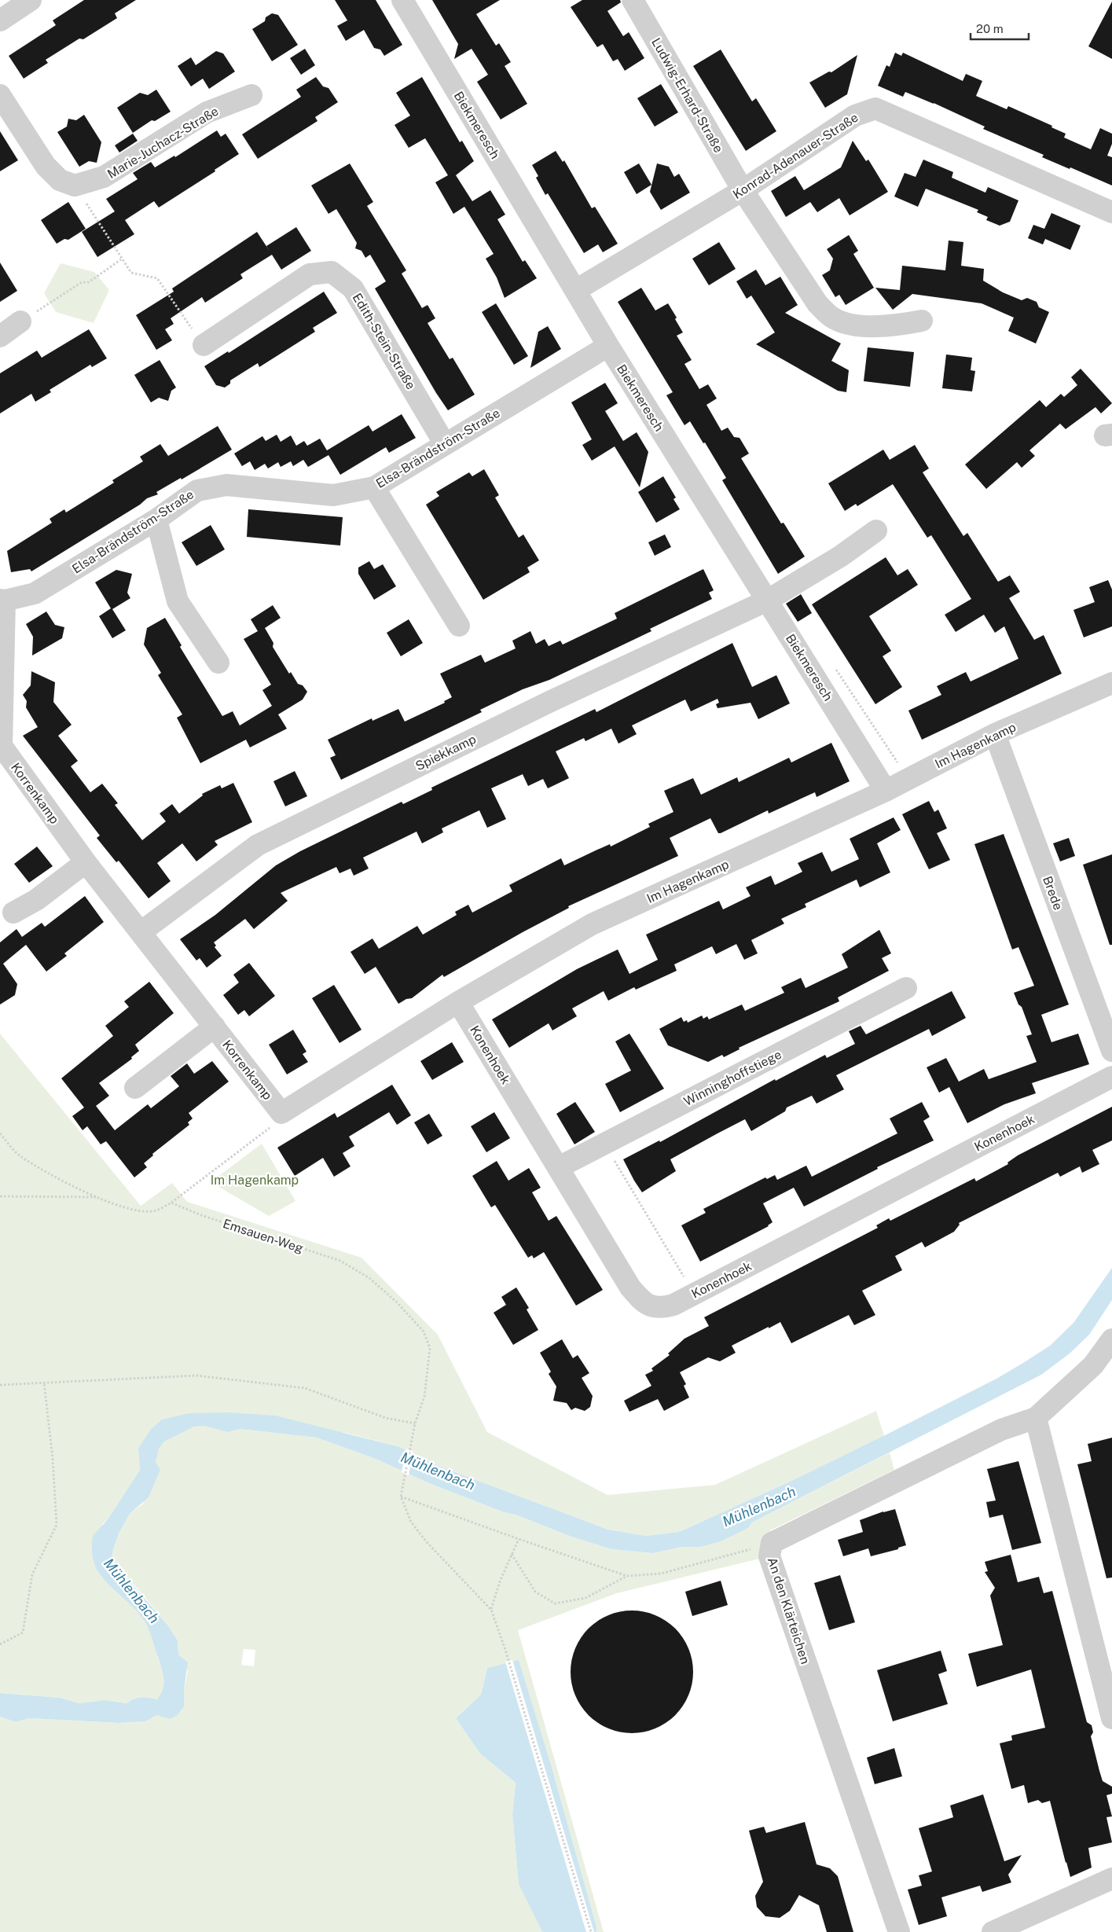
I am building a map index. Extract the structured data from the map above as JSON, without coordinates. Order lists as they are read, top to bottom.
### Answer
{
  "streets": {
    "street": [
      "Ludwig-Erhard-Straße",
      "Biekmeresch",
      "Marie-Juchacz-Straße",
      "Konrad-Adenauer-Straße",
      "Edith-Stein-Straße",
      "Elsa-Brändström-Straße",
      "Im Hagenkamp",
      "Spiekkamp",
      "Korrenkamp",
      "Brede",
      "Konenhoek",
      "Winninghoffstiege",
      "An den Klärteichen"
    ],
    "path": ["Emsauen-Weg"]
  },
  "crossings": [
    ["Ludwig-Erhard-Straße", "Konrad-Adenauer-Straße"],
    ["Biekmeresch", "Konrad-Adenauer-Straße"],
    ["Biekmeresch", "Elsa-Brändström-Straße"],
    ["Biekmeresch", "Im Hagenkamp"],
    ["Biekmeresch", "Spiekkamp"],
    ["Edith-Stein-Straße", "Elsa-Brändström-Straße"],
    ["Elsa-Brändström-Straße", "Korrenkamp"],
    ["Im Hagenkamp", "Korrenkamp"],
    ["Im Hagenkamp", "Brede"],
    ["Im Hagenkamp", "Konenhoek"],
    ["Spiekkamp", "Korrenkamp"],
    ["Konenhoek", "Winninghoffstiege"]
  ],
  "water": ["Mühlenbach"],
  "parks": ["Im Hagenkamp"],
  "scale_bar": "20 m"
}
